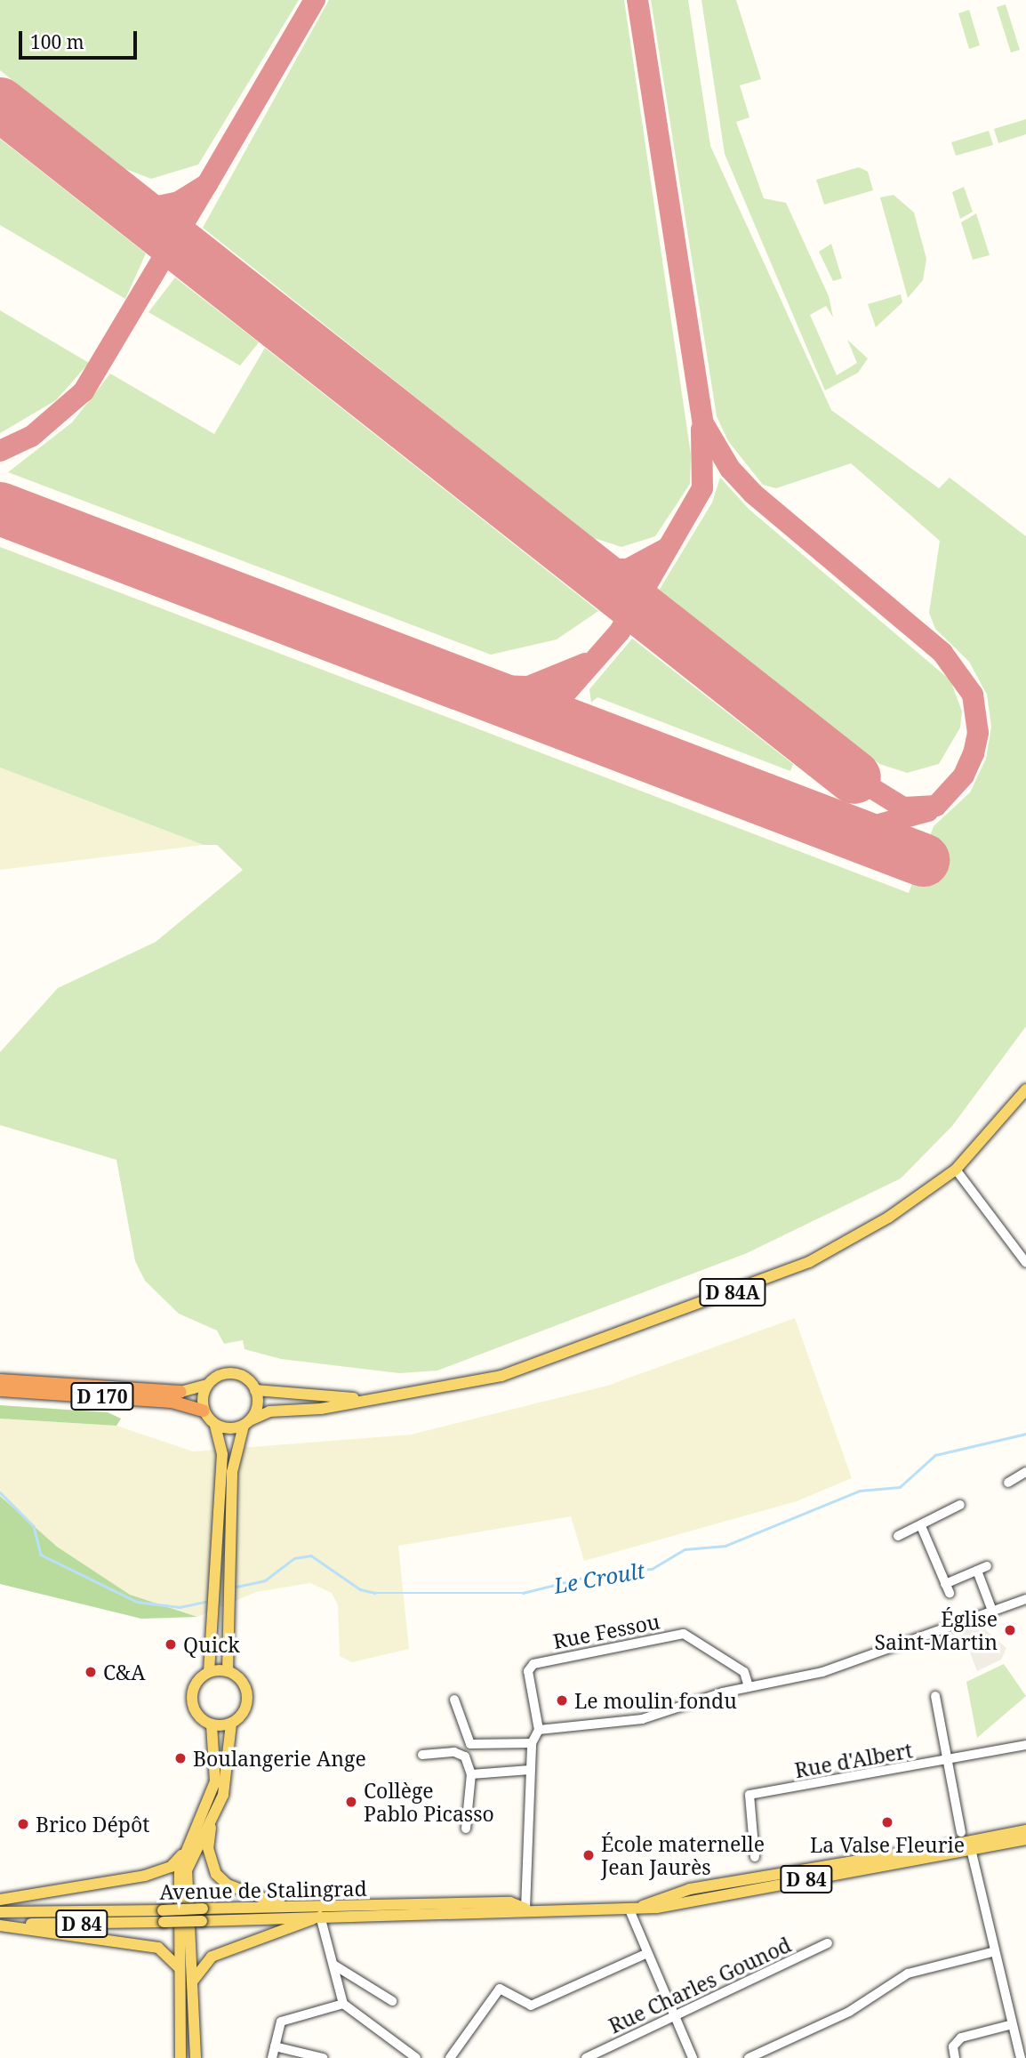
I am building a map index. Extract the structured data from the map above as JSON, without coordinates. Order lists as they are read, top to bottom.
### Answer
{
  "streets": {
    "highway": ["D 170"],
    "main road": ["D 84A", "D 84", "Avenue de Stalingrad"],
    "street": ["Rue Fessou", "Rue d'Albert", "Rue Charles Gounod"]
  },
  "crossings": [
    ["D 84A", "D 170"]
  ],
  "water": ["Le Croult"],
  "places": [
    "Église Saint-Martin",
    "Quick",
    "C&A",
    "Le moulin fondu",
    "Boulangerie Ange",
    "Collège Pablo Picasso",
    "La Valse Fleurie",
    "Brico Dépôt",
    "École maternelle Jean Jaurès"
  ],
  "scale_bar": "100 m"
}
